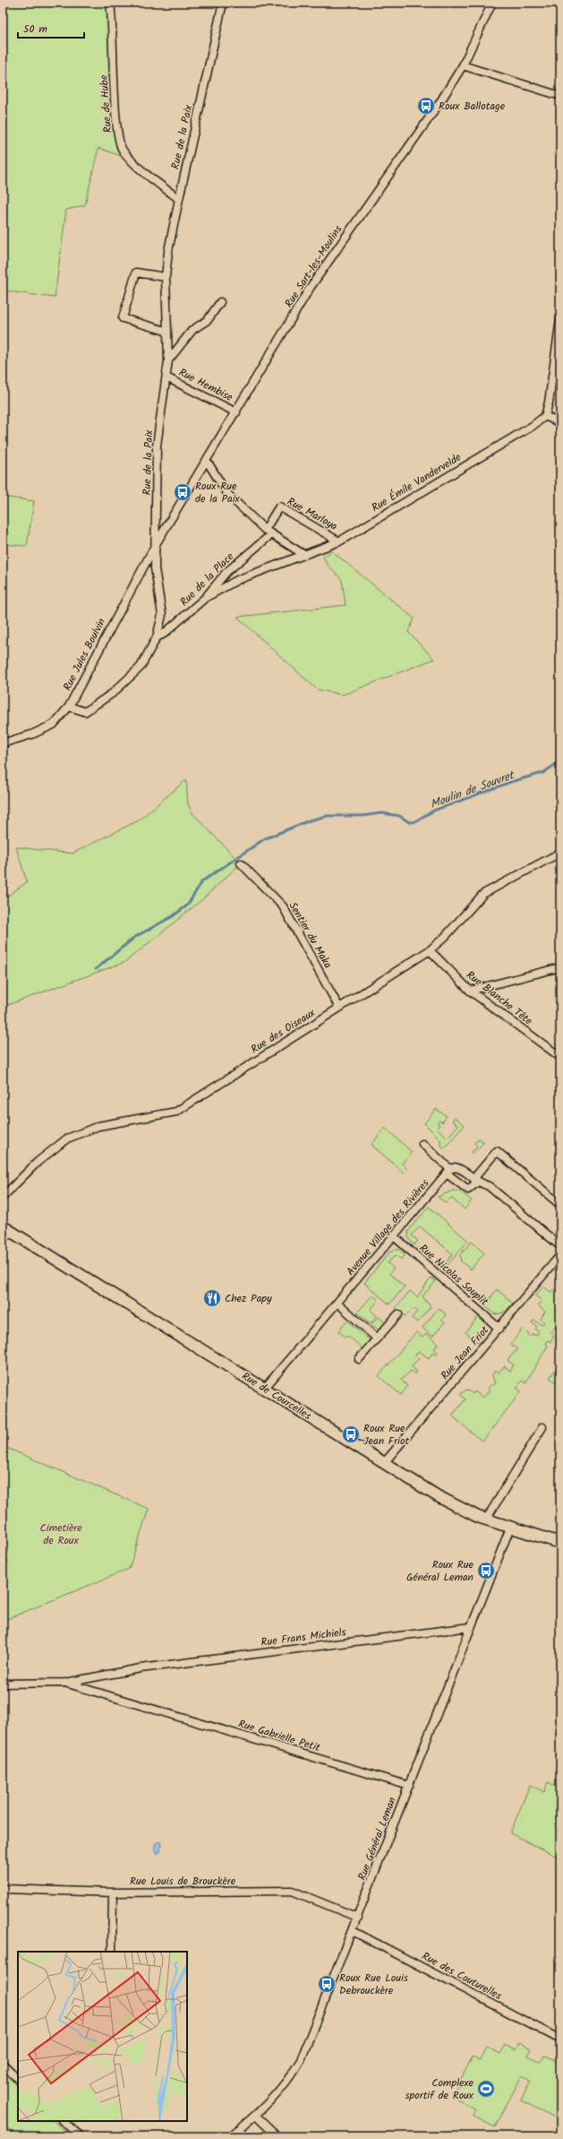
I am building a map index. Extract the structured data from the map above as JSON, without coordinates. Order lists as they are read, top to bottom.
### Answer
{
  "streets": {
    "main road": ["Rue de Courcelles"],
    "street": [
      "Rue de Hube",
      "Rue de la Paix",
      "Rue Sart-les-Moulins",
      "Rue Hembise",
      "Rue Émile Vandervelde",
      "Rue Marloya",
      "Rue de la Place",
      "Rue Jules Boulvin",
      "Sentier du Maka",
      "Rue Blanche Tête",
      "Rue des Oiseaux",
      "Avenue Village des Rivières",
      "Rue Nicolas Souplit",
      "Rue Jean Friot",
      "Rue Frans Michiels",
      "Rue Gabrielle Petit",
      "Rue Général Leman",
      "Rue Louis de Brouckère",
      "Rue des Couturelles"
    ]
  },
  "crossings": [
    ["Rue de Hube", "Rue de la Paix"],
    ["Rue de la Paix", "Rue Sart-les-Moulins"],
    ["Rue de la Paix", "Rue Hembise"],
    ["Rue de la Paix", "Rue de la Place"],
    ["Rue de la Paix", "Rue Jules Boulvin"],
    ["Rue Sart-les-Moulins", "Rue Hembise"],
    ["Rue Sart-les-Moulins", "Rue Jules Boulvin"],
    ["Rue Émile Vandervelde", "Rue Marloya"],
    ["Rue Émile Vandervelde", "Rue de la Place"],
    ["Rue Marloya", "Rue de la Place"],
    ["Sentier du Maka", "Rue des Oiseaux"],
    ["Rue Blanche Tête", "Rue des Oiseaux"],
    ["Avenue Village des Rivières", "Rue Nicolas Souplit"],
    ["Avenue Village des Rivières", "Rue de Courcelles"],
    ["Rue Nicolas Souplit", "Rue Jean Friot"],
    ["Rue Jean Friot", "Rue de Courcelles"],
    ["Rue de Courcelles", "Rue Général Leman"],
    ["Rue Frans Michiels", "Rue Gabrielle Petit"],
    ["Rue Frans Michiels", "Rue Général Leman"],
    ["Rue Gabrielle Petit", "Rue Général Leman"],
    ["Rue Général Leman", "Rue Louis de Brouckère"],
    ["Rue Général Leman", "Rue des Couturelles"]
  ],
  "water": ["Moulin de Souvret"],
  "parks": ["Cimetière de Roux"],
  "places": {
    "bus stop": [
      "Roux Ballotage",
      "Roux Rue de la Paix",
      "Roux Rue Jean Friot",
      "Roux Rue Général Leman",
      "Roux Rue Louis Debrouckère"
    ],
    "restaurant": ["Chez Papy"],
    "sports": ["Complexe sportif de Roux"]
  },
  "scale_bar": "50 m"
}
